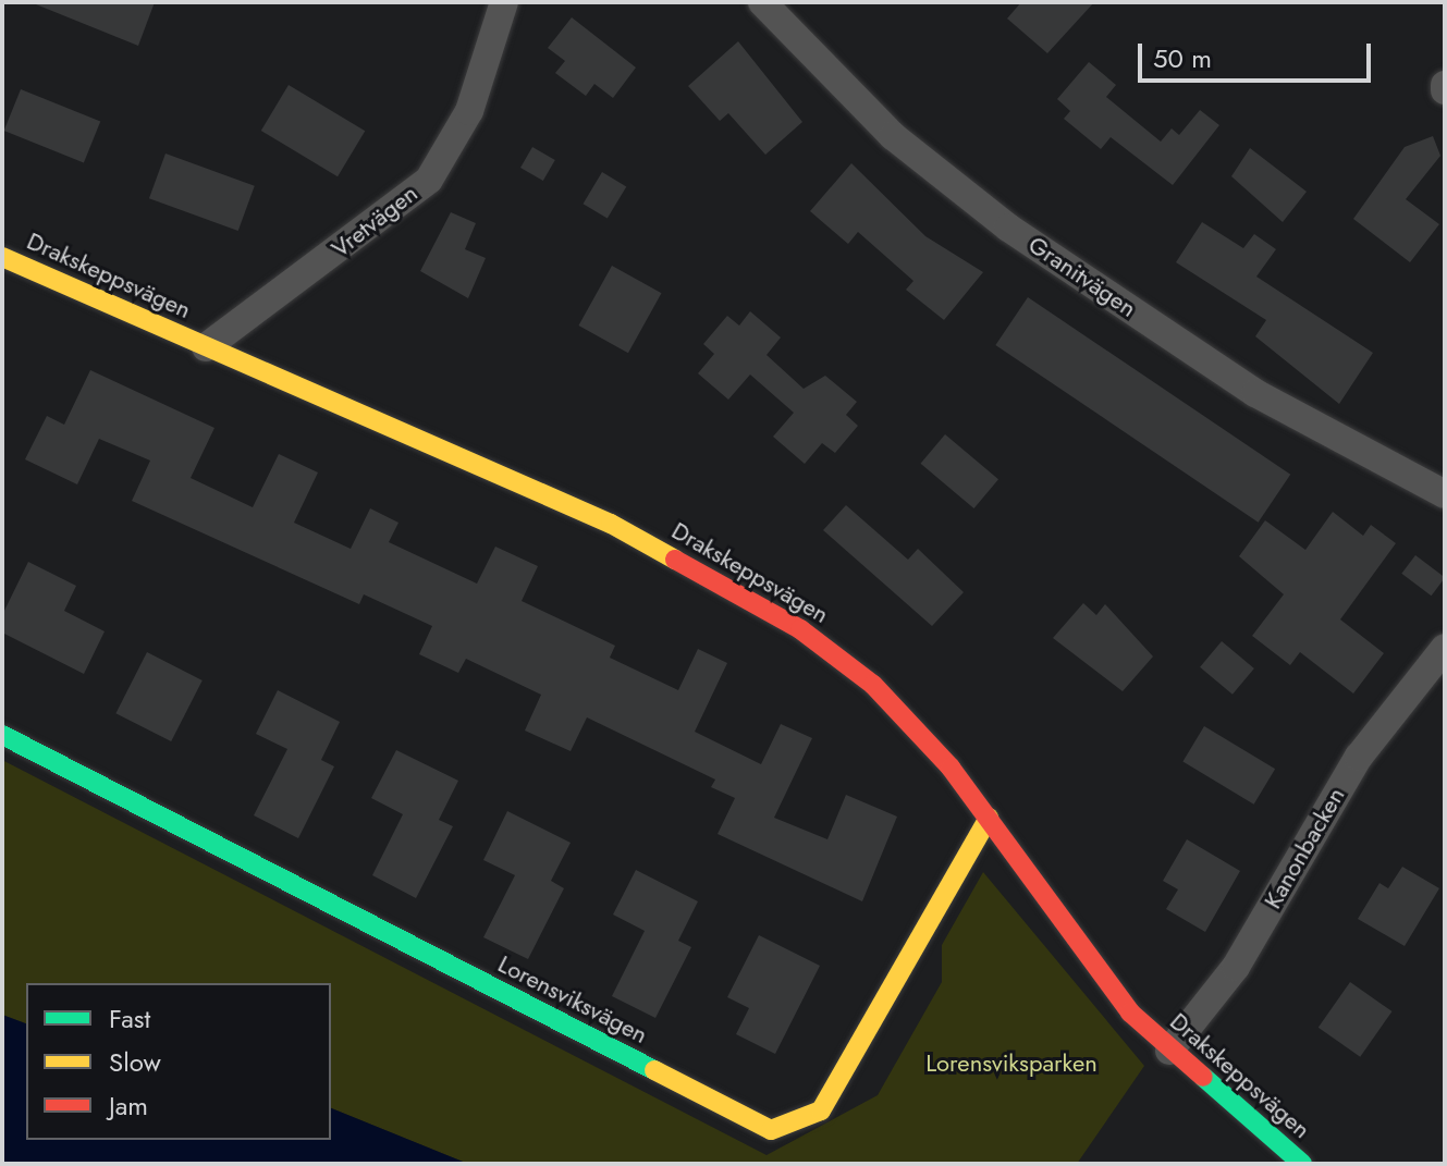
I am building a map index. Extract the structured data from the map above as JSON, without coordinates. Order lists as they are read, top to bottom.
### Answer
{
  "streets": {
    "street": [
      "Vretvägen",
      "Drakskeppsvägen",
      "Granitvägen",
      "Kanonbacken",
      "Lorensviksvägen"
    ]
  },
  "crossings": [
    ["Vretvägen", "Drakskeppsvägen"],
    ["Drakskeppsvägen", "Kanonbacken"],
    ["Drakskeppsvägen", "Lorensviksvägen"]
  ],
  "parks": ["Lorensviksparken"],
  "legend": ["Fast", "Slow", "Jam"],
  "scale_bar": "50 m"
}
